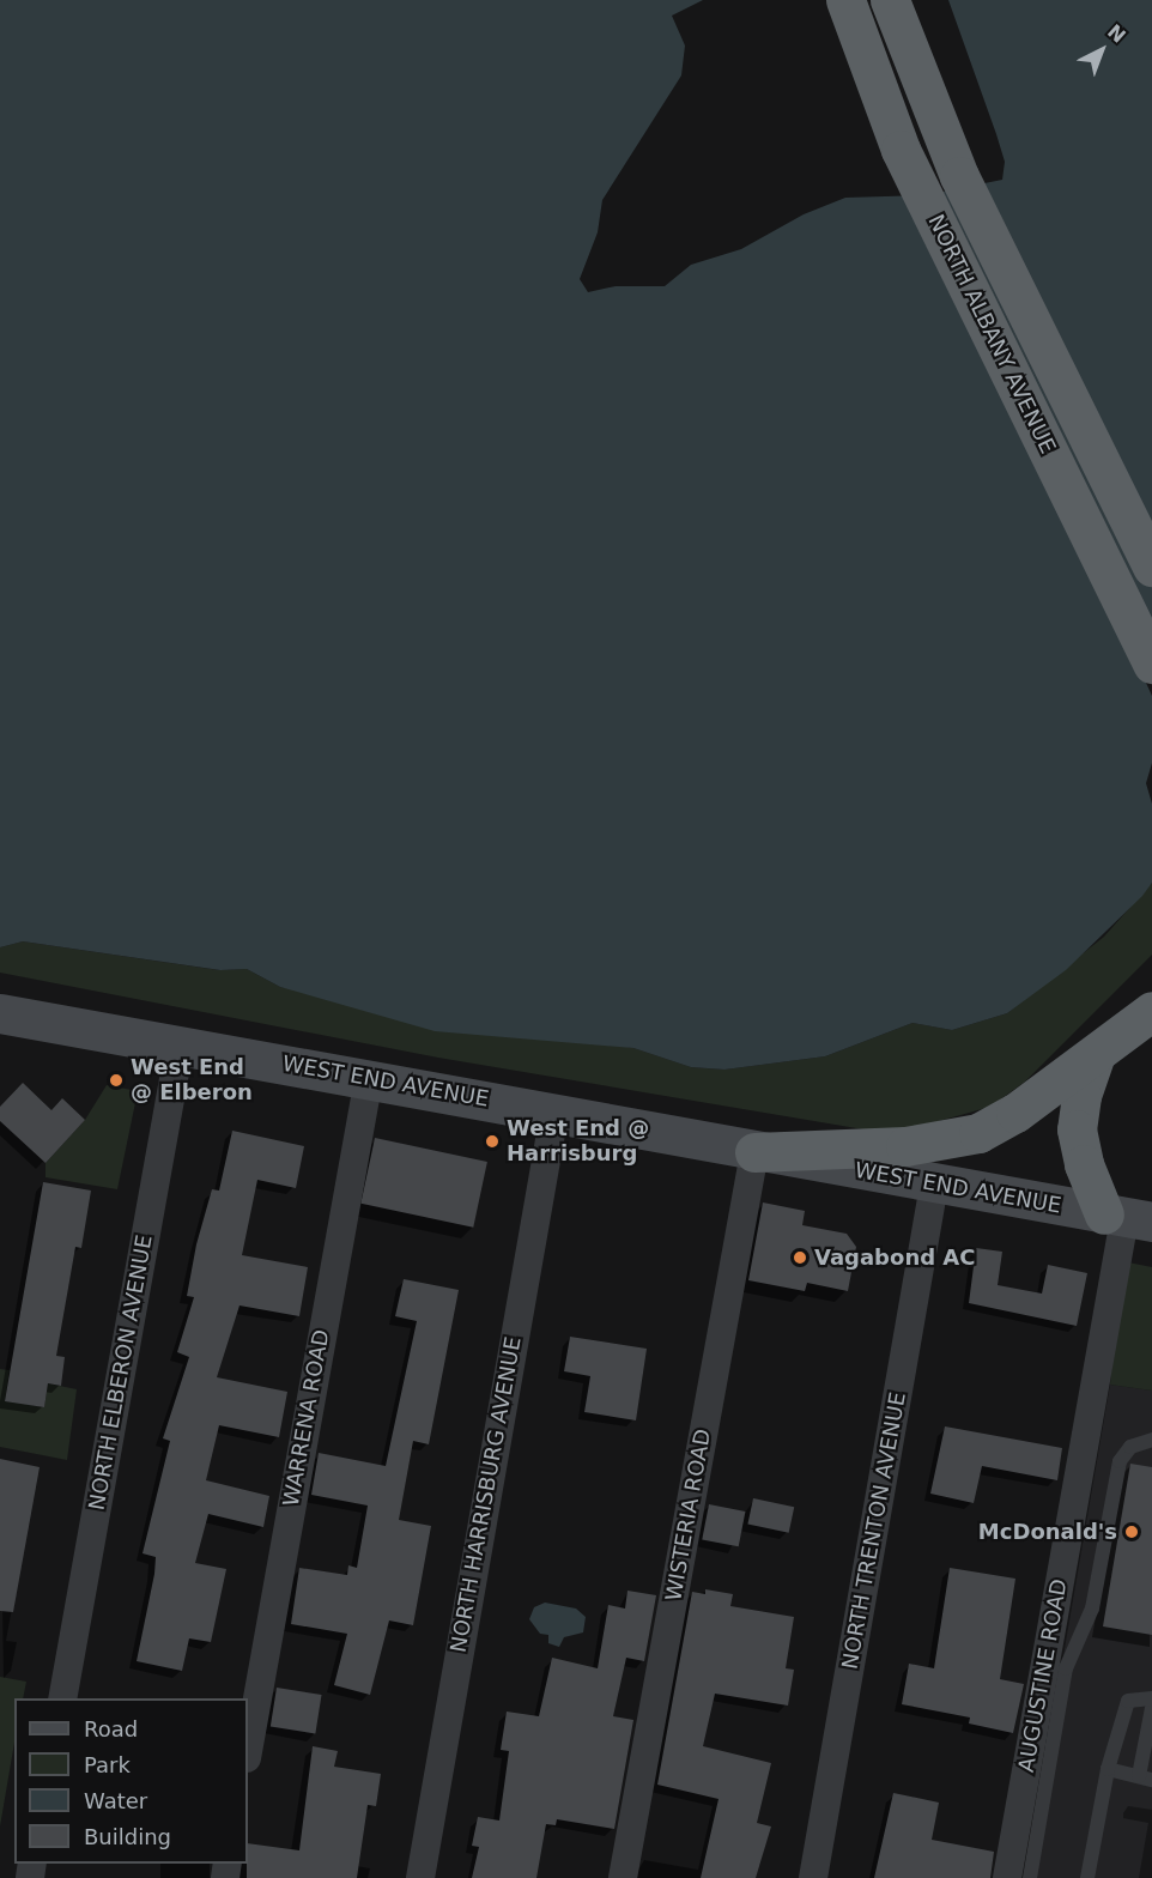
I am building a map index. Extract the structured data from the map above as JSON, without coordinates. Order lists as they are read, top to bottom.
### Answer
{
  "streets": {
    "highway": ["NORTH ALBANY AVENUE"],
    "main road": ["WEST END AVENUE"],
    "street": [
      "NORTH ELBERON AVENUE",
      "WARRENA ROAD",
      "NORTH HARRISBURG AVENUE",
      "WISTERIA ROAD",
      "NORTH TRENTON AVENUE",
      "AUGUSTINE ROAD"
    ]
  },
  "crossings": [
    ["WEST END AVENUE", "NORTH ELBERON AVENUE"],
    ["WEST END AVENUE", "WARRENA ROAD"],
    ["WEST END AVENUE", "NORTH HARRISBURG AVENUE"],
    ["WEST END AVENUE", "WISTERIA ROAD"],
    ["WEST END AVENUE", "NORTH TRENTON AVENUE"],
    ["WEST END AVENUE", "AUGUSTINE ROAD"]
  ],
  "places": [
    "West End @ Elberon",
    "West End @ Harrisburg",
    "Vagabond AC",
    "McDonald's"
  ],
  "legend": [
    "Road",
    "Park",
    "Water",
    "Building"
  ],
  "north": "top right"
}
